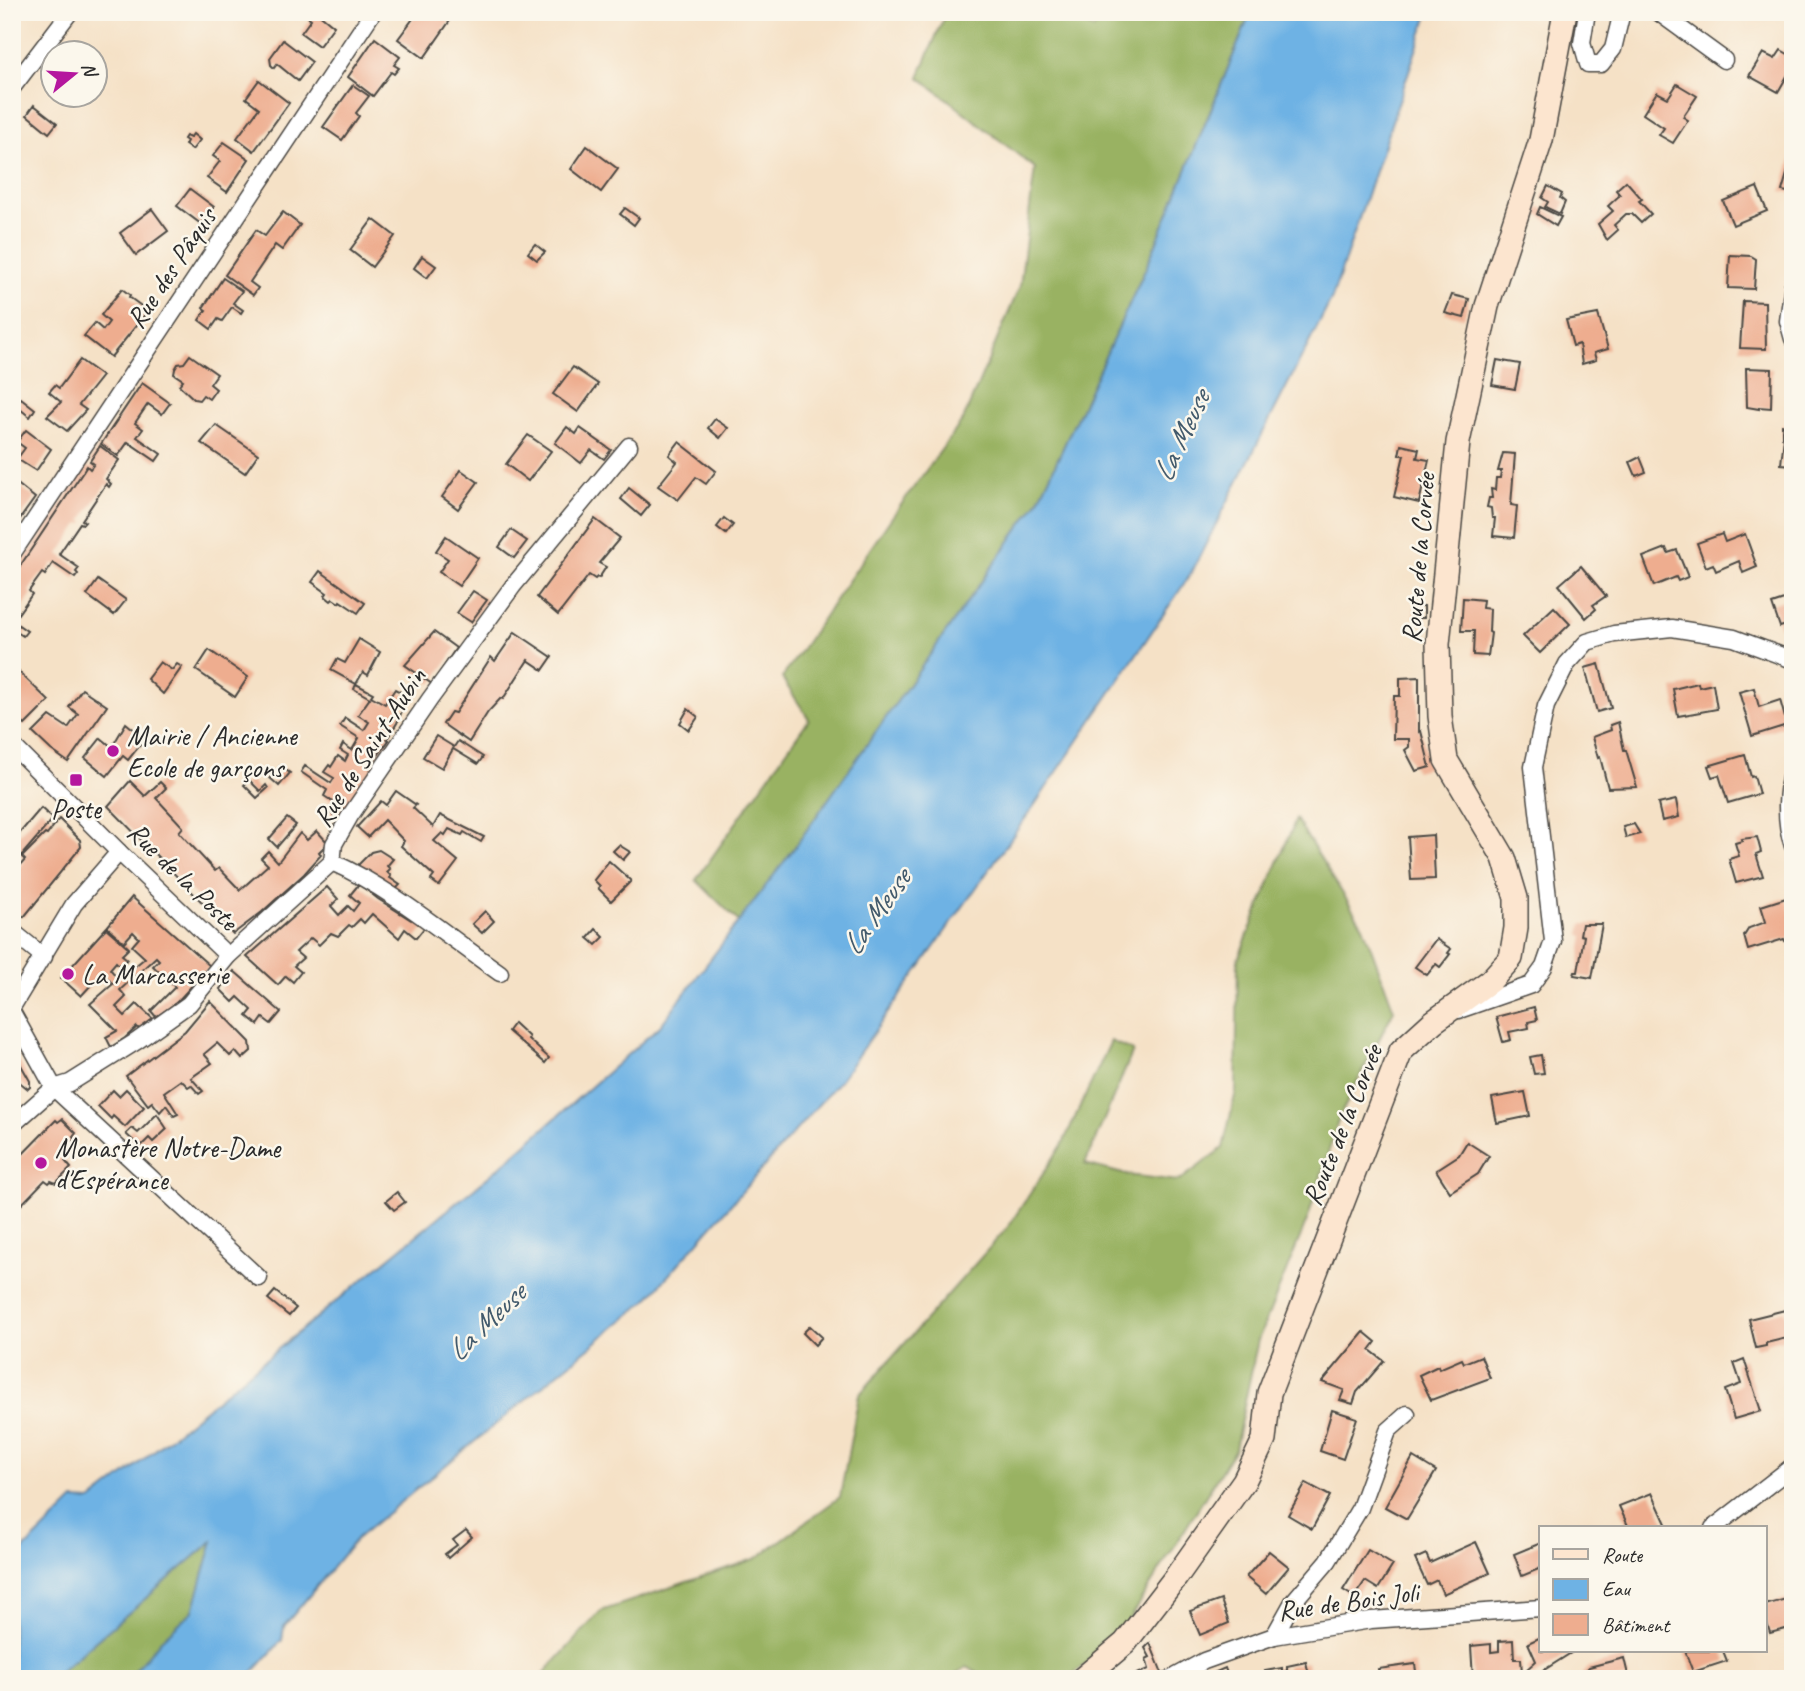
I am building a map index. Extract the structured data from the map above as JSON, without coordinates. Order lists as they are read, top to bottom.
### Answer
{
  "streets": {
    "street": [
      "Rue des Pâquis",
      "Route de la Corvée",
      "Rue de Saint-Aubin",
      "Rue de la Poste",
      "Rue de Bois Joli"
    ]
  },
  "crossings": [
    ["Rue de Saint-Aubin", "Rue de la Poste"]
  ],
  "water": ["La Meuse"],
  "places": {
    "other": ["Mairie / Ancienne Ecole de garçons", "La Marcasserie", "Monastère Notre-Dame d'Espérance"],
    "transit": ["Poste"]
  },
  "legend": ["Route", "Eau", "Bâtiment"],
  "north": "right"
}
